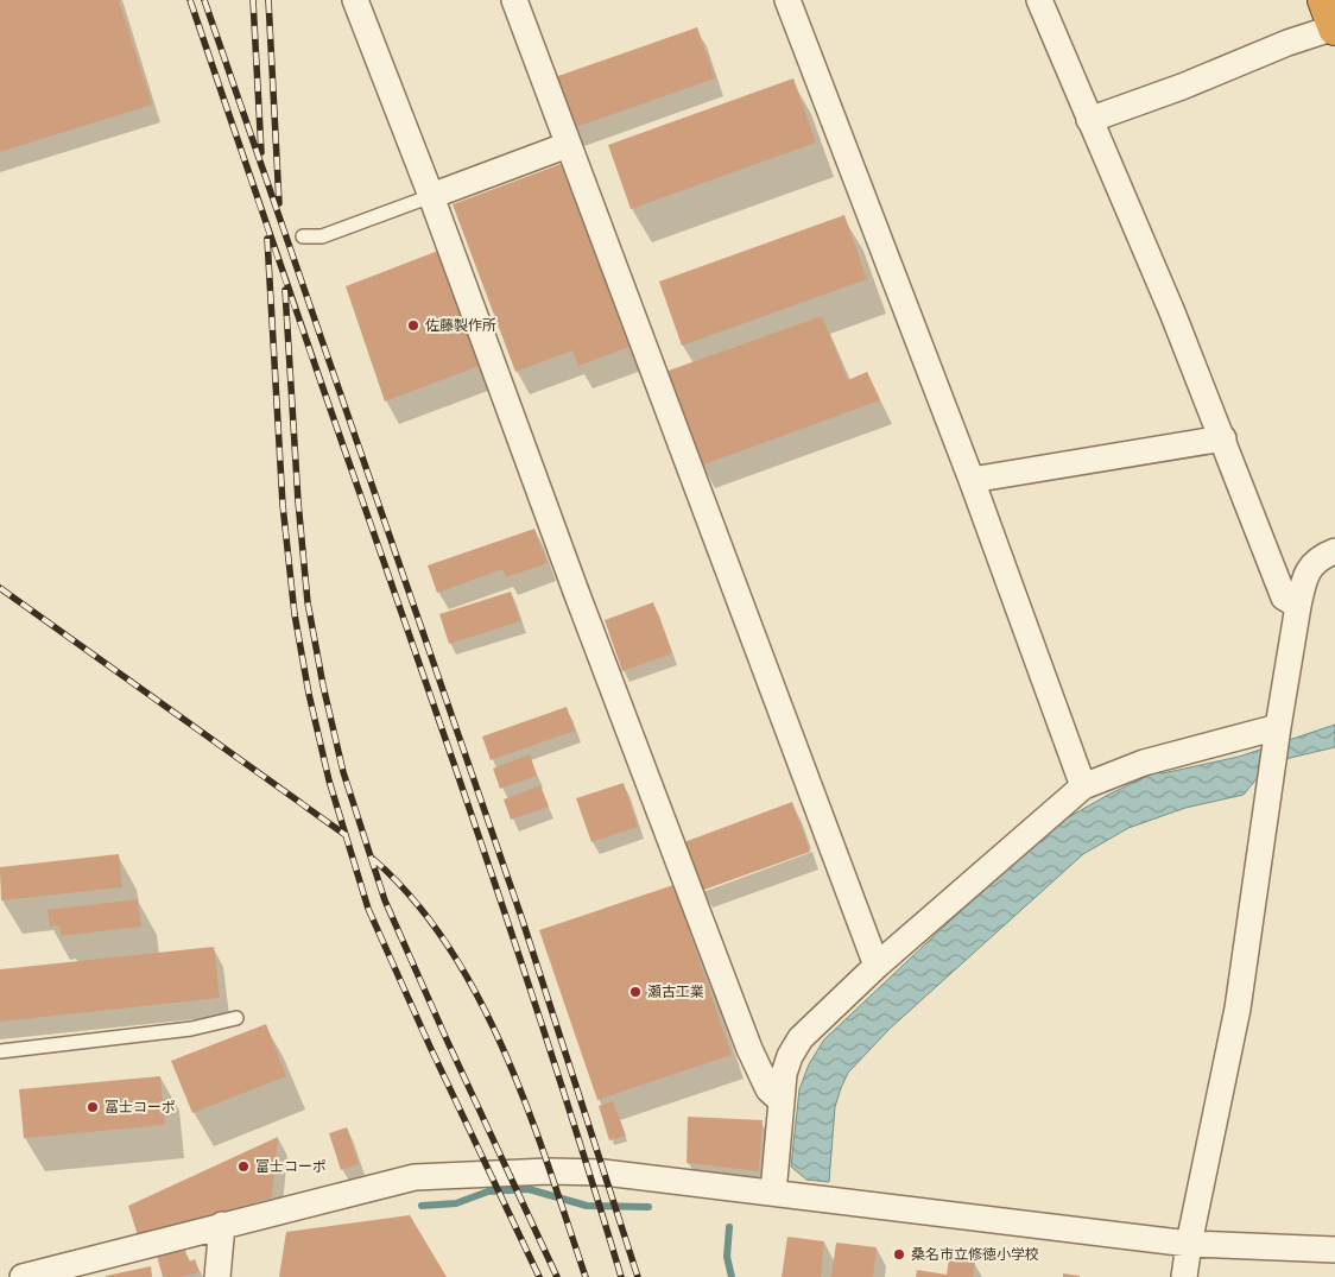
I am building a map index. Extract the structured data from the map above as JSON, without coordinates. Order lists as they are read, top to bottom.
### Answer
{
  "places": [
    "佐藤製作所",
    "瀬古工業",
    "冨士コーポ",
    "富士コーポ",
    "桑名市立修徳小学校"
  ]
}
